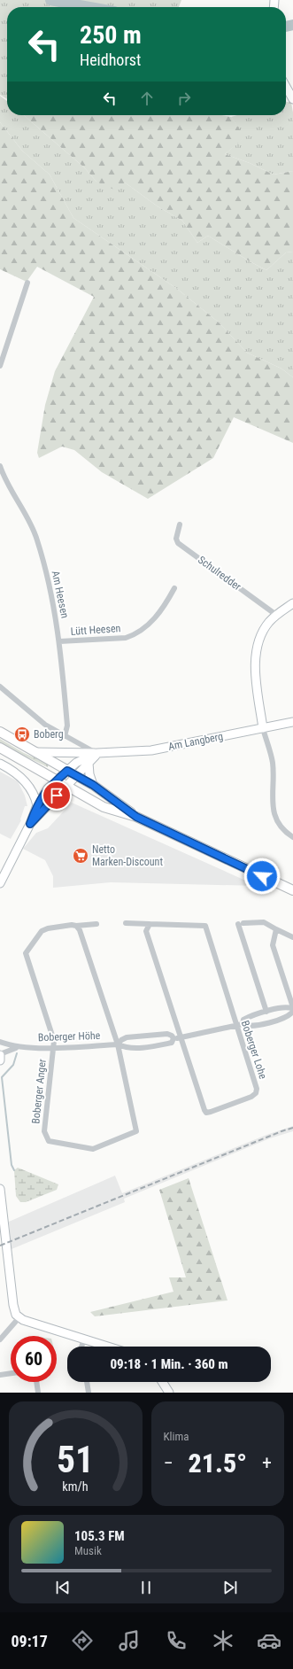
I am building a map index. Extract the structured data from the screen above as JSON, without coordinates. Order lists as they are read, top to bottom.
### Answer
{
  "streets": {
    "street": [
      "Schulredder",
      "Am Heesen",
      "Lütt Heesen",
      "Am Langberg",
      "Boberger Höhe",
      "Boberger Lohe",
      "Boberger Anger"
    ]
  },
  "crossings": [
    ["Am Heesen", "Lütt Heesen"],
    ["Boberger Höhe", "Boberger Lohe"],
    ["Boberger Höhe", "Boberger Anger"]
  ],
  "places": {
    "bus stop": ["Boberg"],
    "supermarket": ["Netto Marken-Discount"]
  },
  "page": {
    "turn": ["250 m", "Heidhorst"],
    "limit": "60",
    "trip": "09:18 · 1 Min. · 360 m",
    "tile": "Klima",
    "heat": ["−", "21.5°", "+"],
    "song": ["105.3 FM", "Musik"],
    "tabs": "09:17",
    "gauge": ["51", "km/h"]
  }
}
